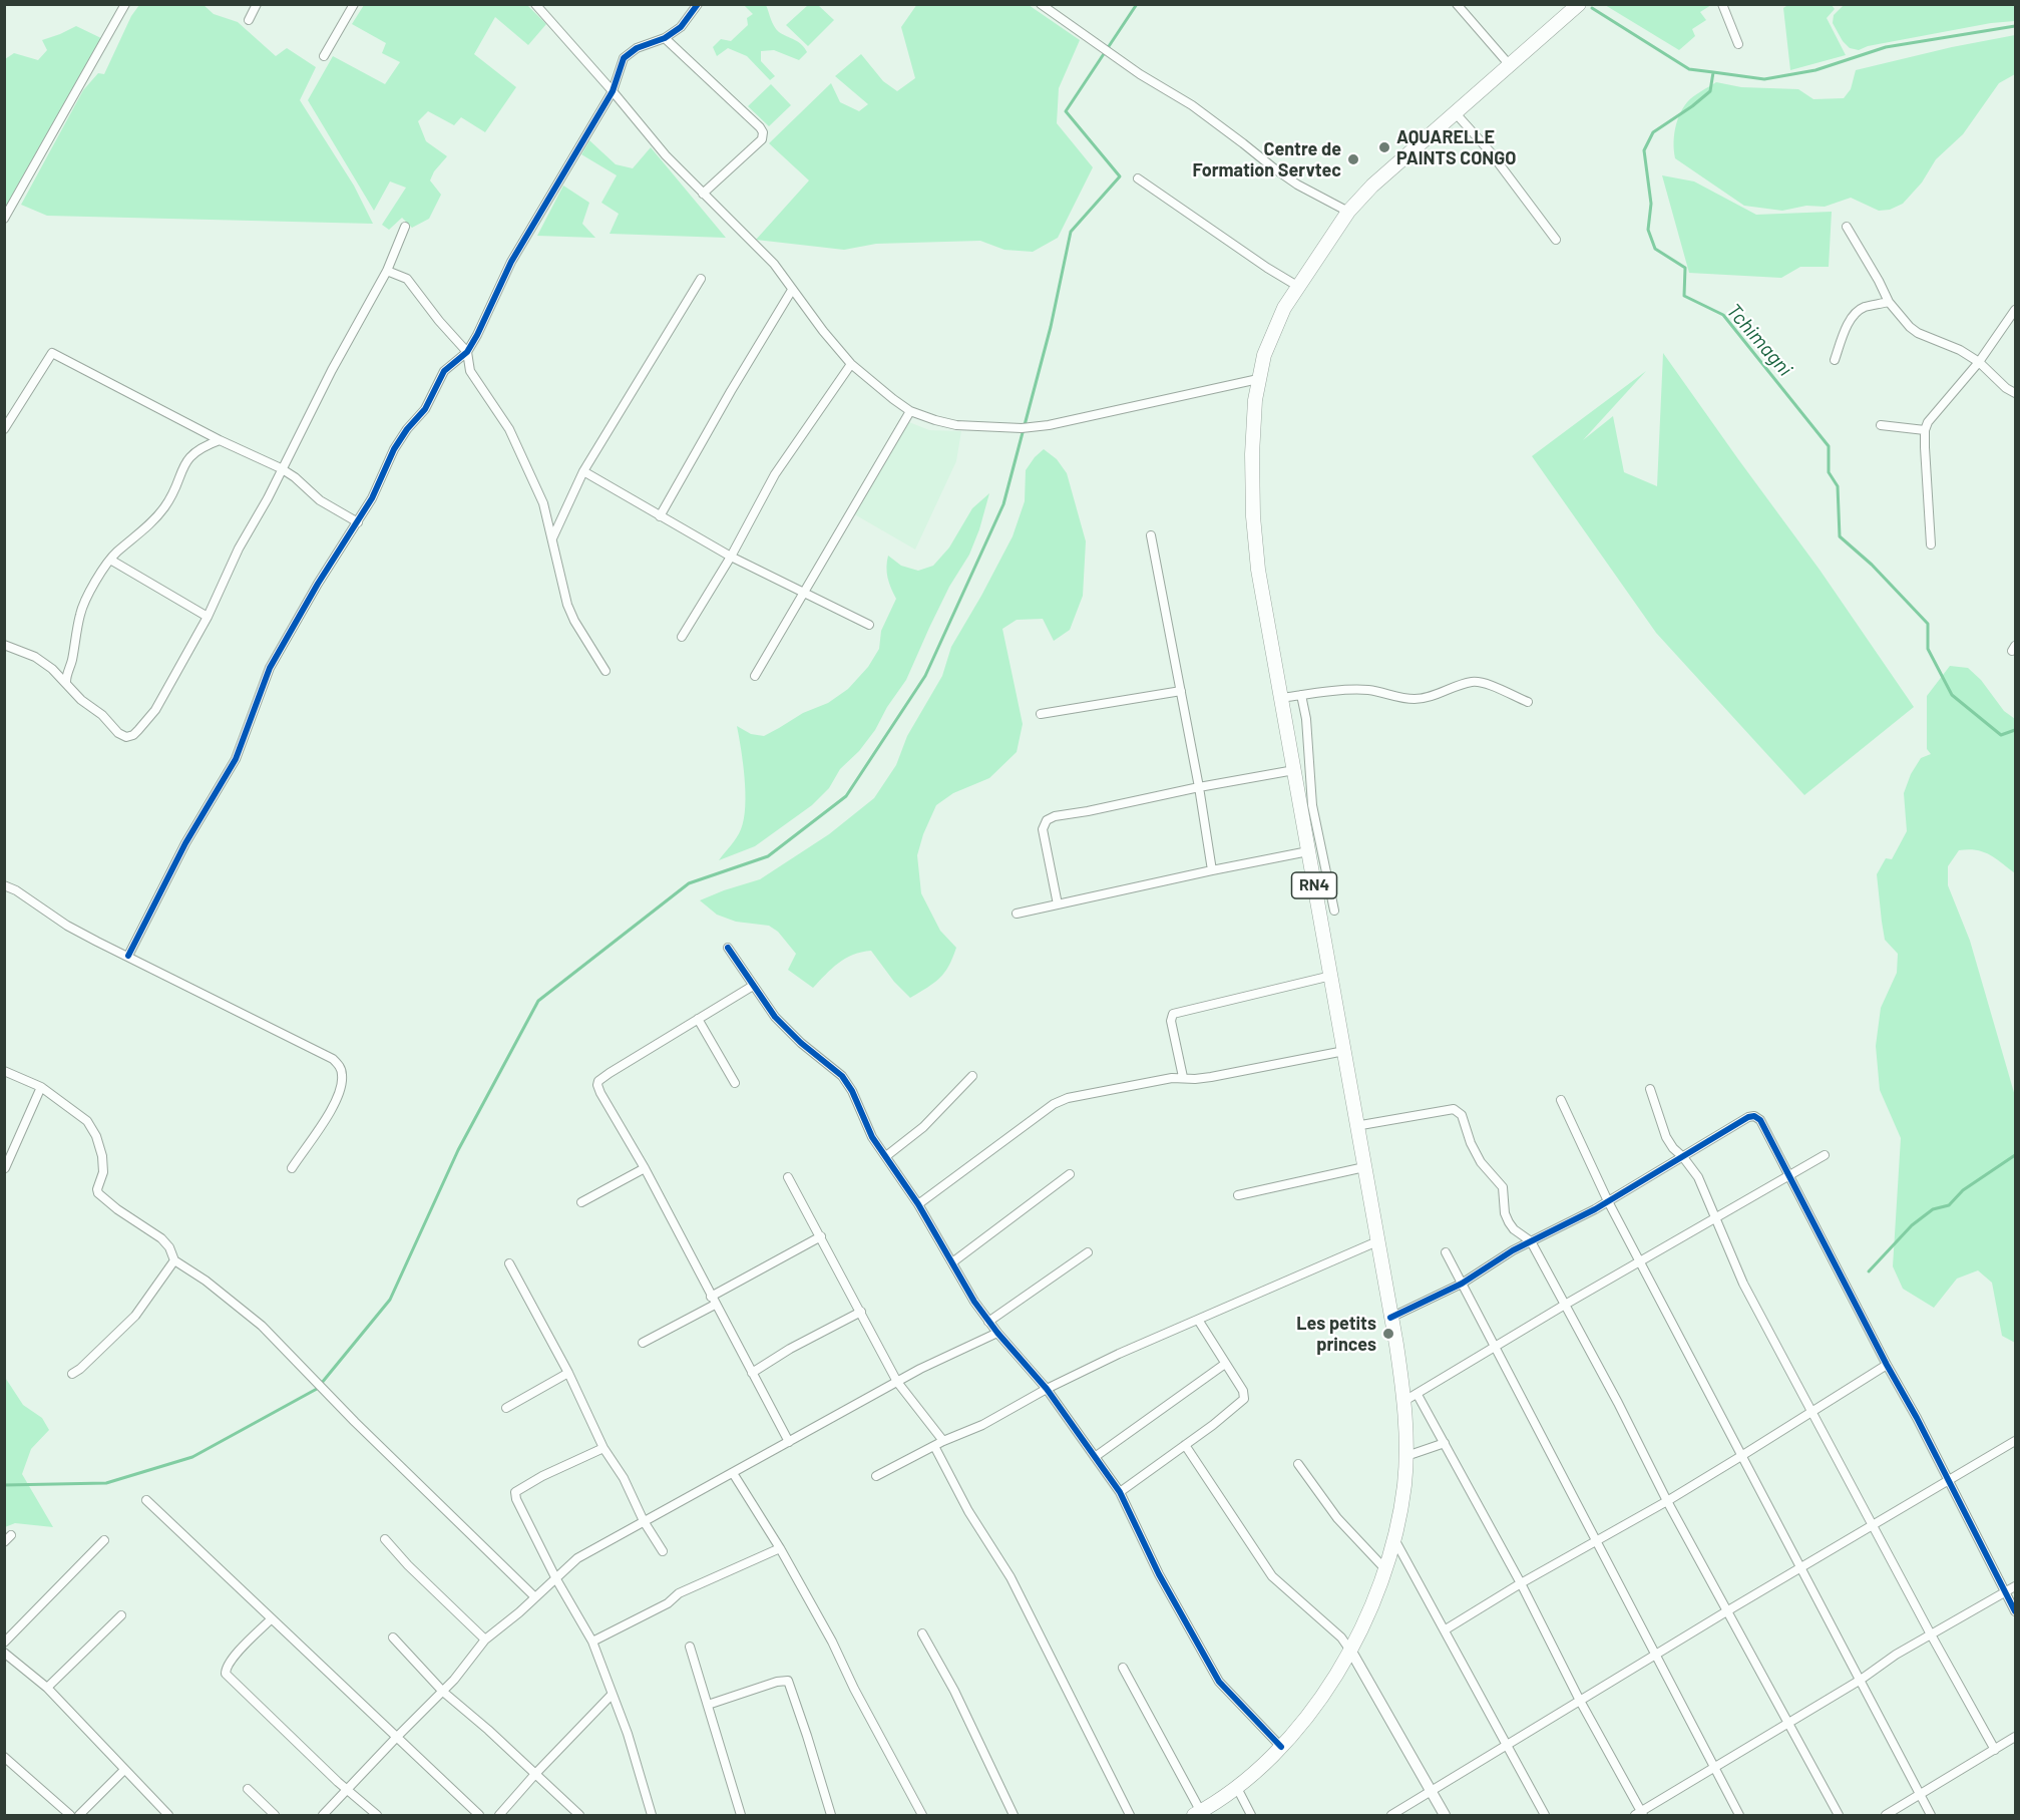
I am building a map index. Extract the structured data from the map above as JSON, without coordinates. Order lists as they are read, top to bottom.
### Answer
{
  "streets": {
    "highway": ["RN4"]
  },
  "water": ["Tchimagni"],
  "places": ["AQUARELLE PAINTS CONGO", "Centre de Formation Servtec", "Les petits princes"]
}
